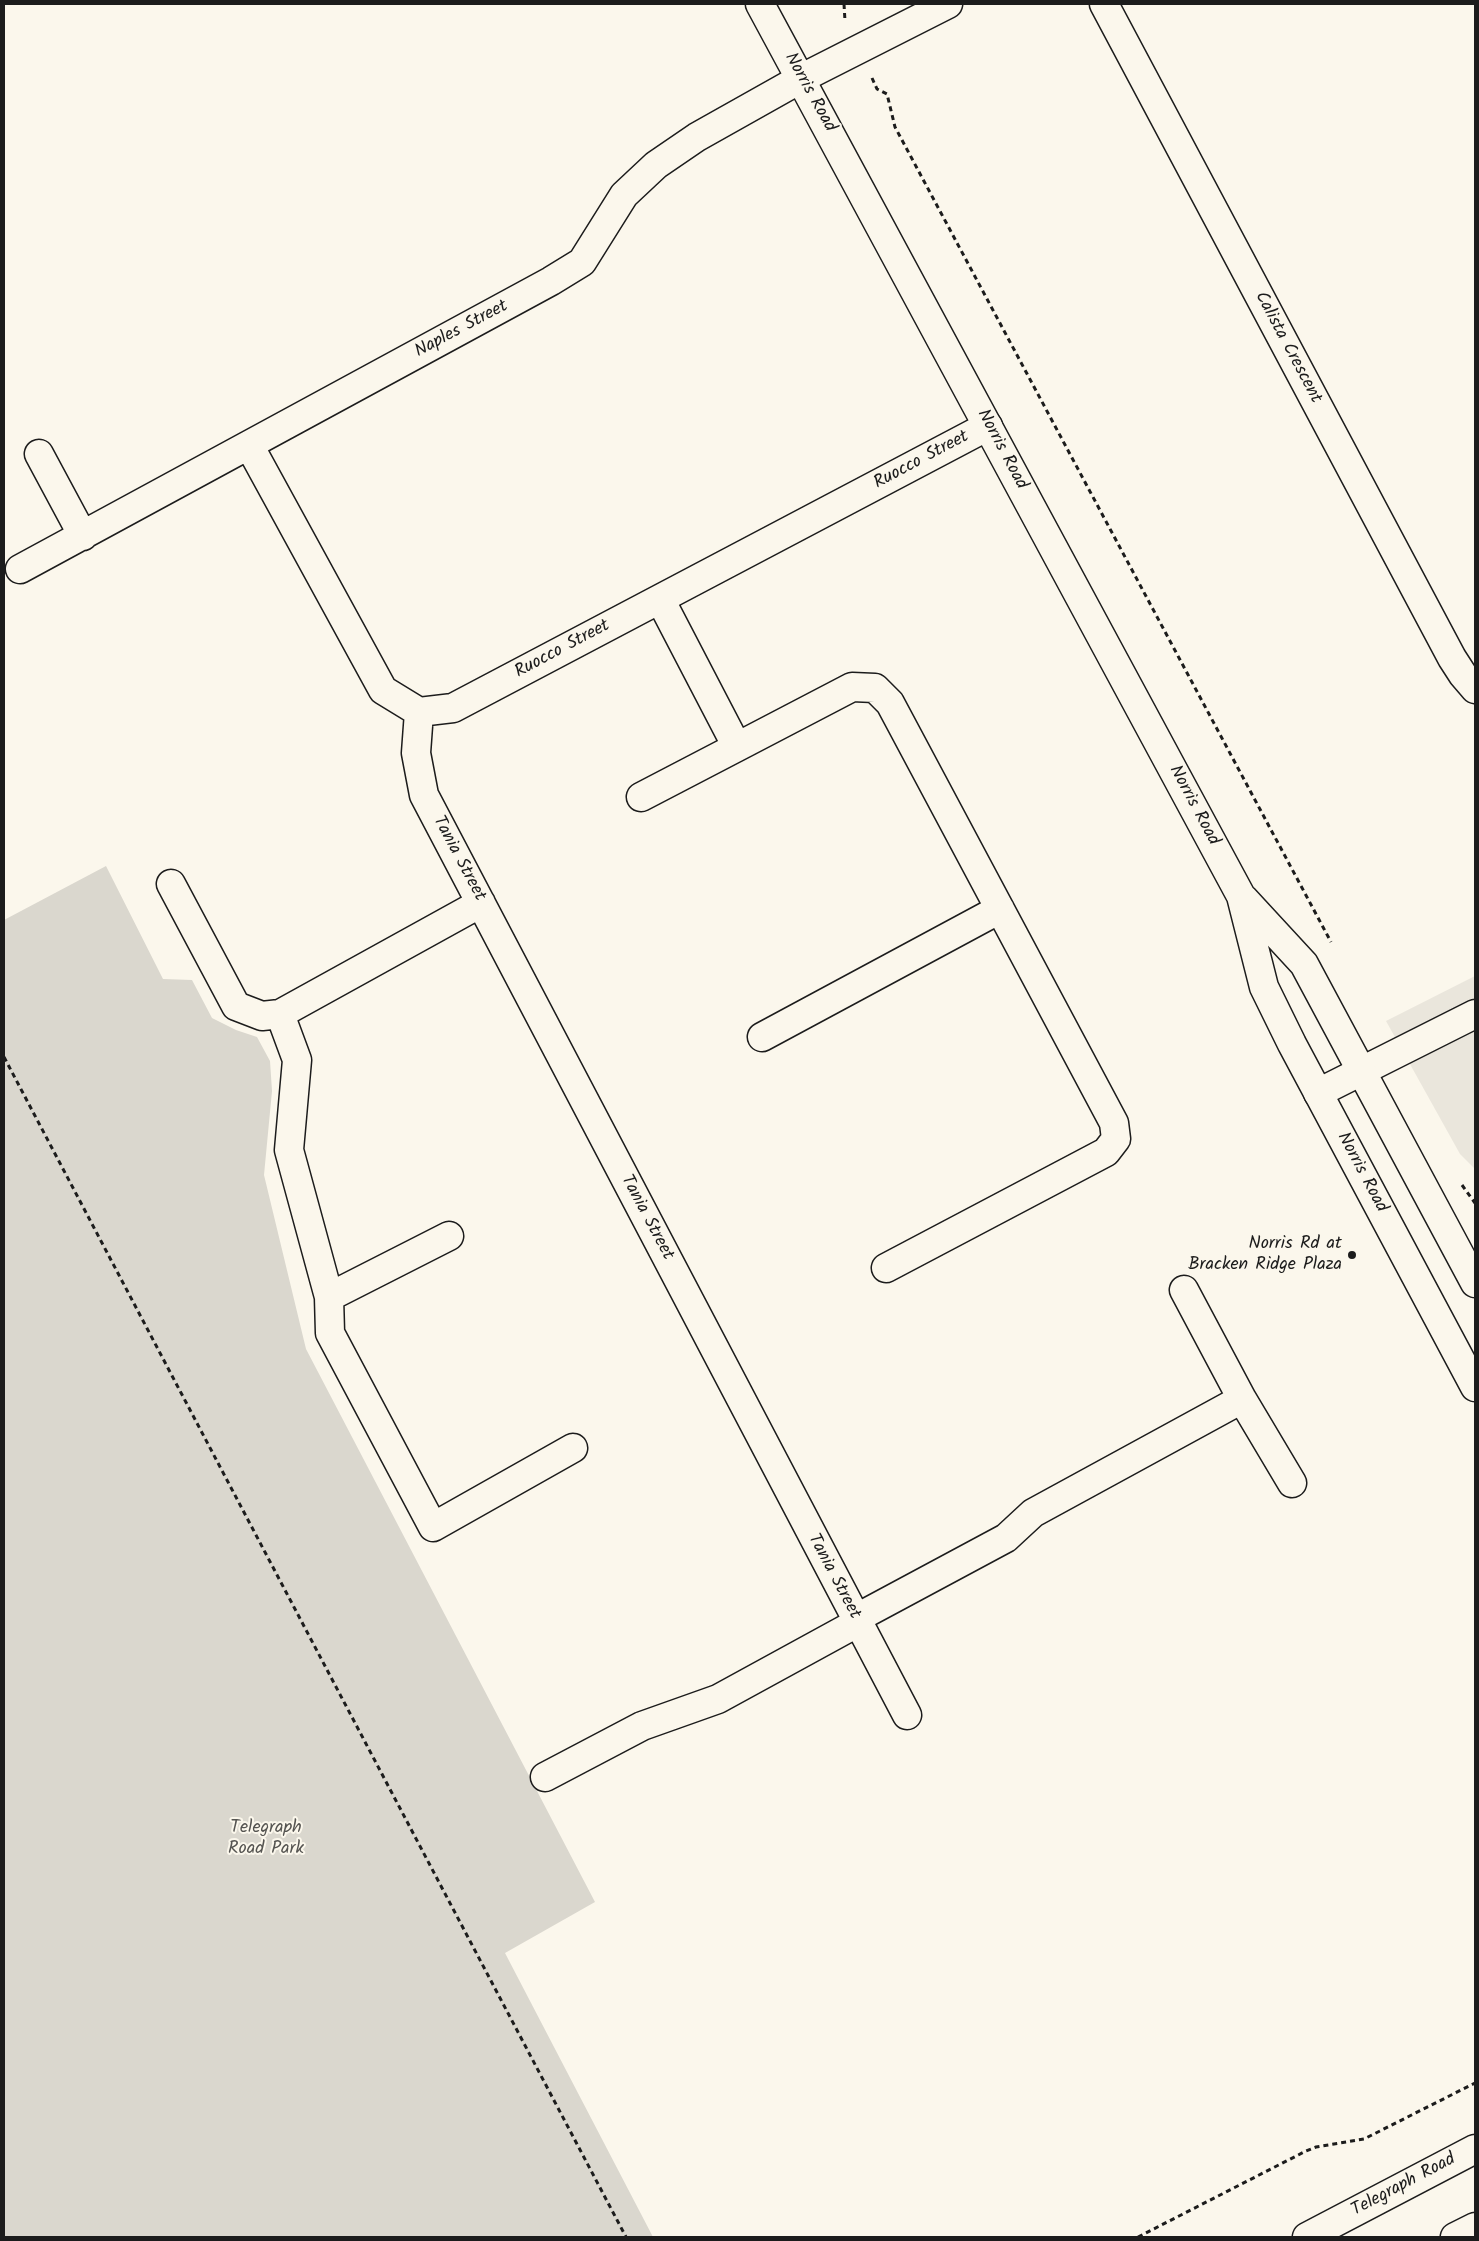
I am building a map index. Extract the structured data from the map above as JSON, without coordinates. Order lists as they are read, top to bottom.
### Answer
{
  "streets": {
    "street": [
      "Norris Road",
      "Naples Street",
      "Calista Crescent",
      "Ruocco Street",
      "Tania Street",
      "Telegraph Road"
    ]
  },
  "crossings": [
    ["Norris Road", "Naples Street"],
    ["Norris Road", "Ruocco Street"],
    ["Ruocco Street", "Tania Street"]
  ],
  "parks": ["Telegraph Road Park"],
  "places": ["Norris Rd at Bracken Ridge Plaza"]
}
